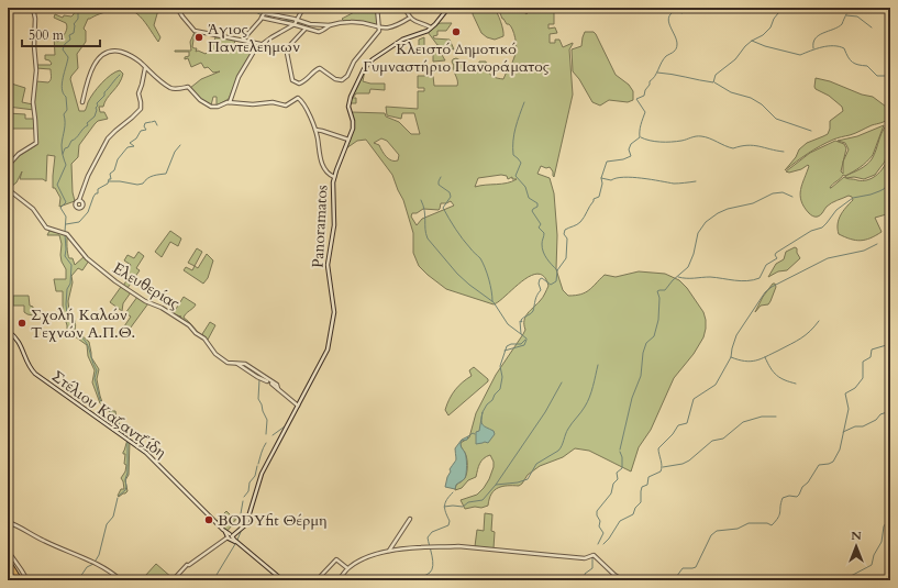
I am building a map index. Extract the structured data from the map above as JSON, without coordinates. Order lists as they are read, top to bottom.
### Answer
{
  "streets": {
    "street": ["Panoramatos", "Ελευθερίας", "Στέλιου Καζαντζίδη"]
  },
  "crossings": [
    ["Panoramatos", "Ελευθερίας"],
    ["Panoramatos", "Στέλιου Καζαντζίδη"]
  ],
  "places": [
    "Κλειστό Δημοτικό Γυμναστήριο Πανοράματος",
    "Άγιος Παντελεήμων",
    "Σχολή Καλών Τεχνών Α.Π.Θ.",
    "BODYfit Θέρμη"
  ],
  "scale_bar": "500 m",
  "north": "top"
}
